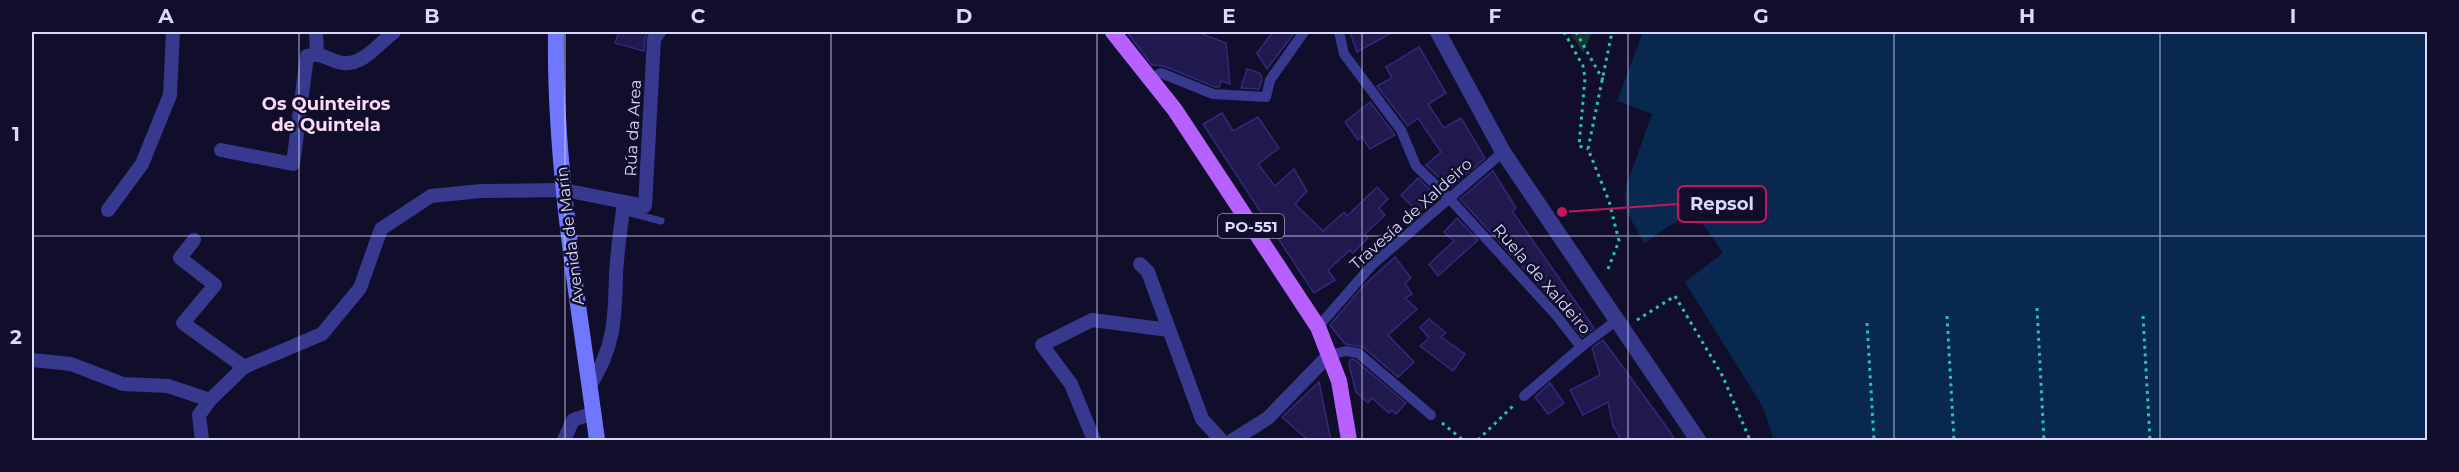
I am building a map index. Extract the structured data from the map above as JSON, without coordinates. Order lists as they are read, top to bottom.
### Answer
{
  "streets": {
    "main road": ["PO-551", "Avenida de Marín"],
    "street": ["Rúa da Area", "Travesía de Xaldeiro", "Ruela de Xaldeiro"]
  },
  "crossings": [
    ["Rúa da Area", "Avenida de Marín"],
    ["Travesía de Xaldeiro", "PO-551"],
    ["Travesía de Xaldeiro", "Ruela de Xaldeiro"]
  ],
  "districts": ["Os Quinteiros de Quintela"],
  "places": ["Repsol"],
  "grid": {
    "columns": [
      "A",
      "B",
      "C",
      "D",
      "E",
      "F",
      "G",
      "H",
      "I"
    ],
    "rows": ["1", "2"]
  }
}
